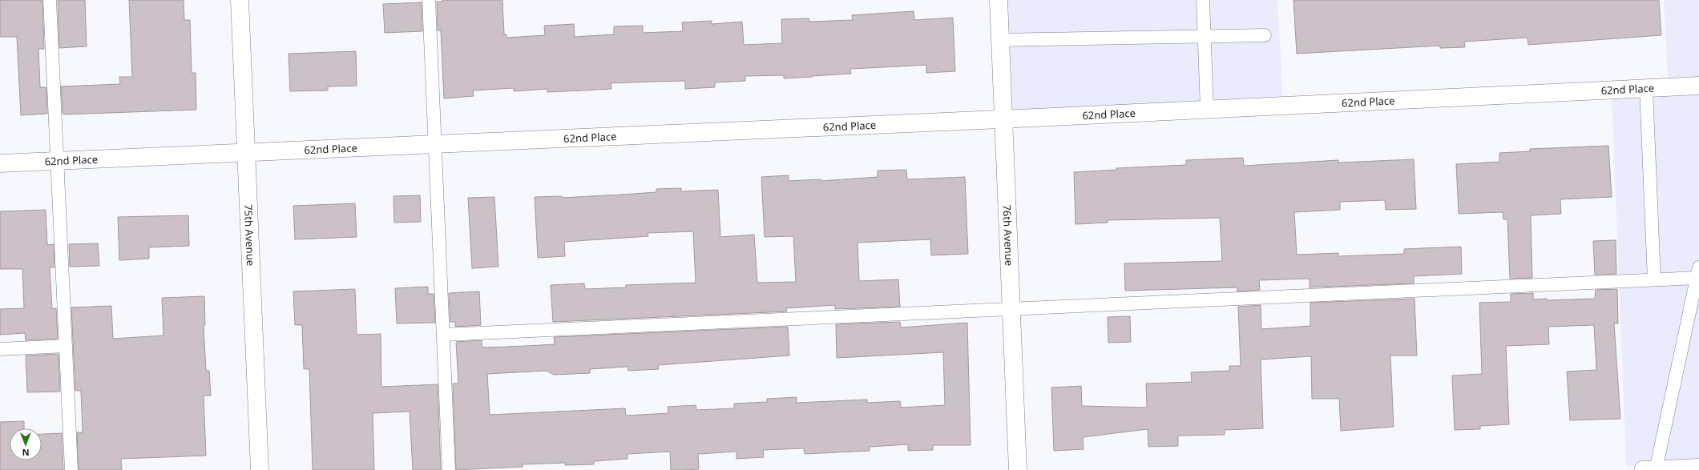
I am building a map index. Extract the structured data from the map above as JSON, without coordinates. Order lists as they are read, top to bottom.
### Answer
{
  "streets": {
    "street": ["62nd Place", "75th Avenue", "76th Avenue"]
  },
  "crossings": [
    ["62nd Place", "75th Avenue"],
    ["62nd Place", "76th Avenue"]
  ],
  "north": "bottom"
}
